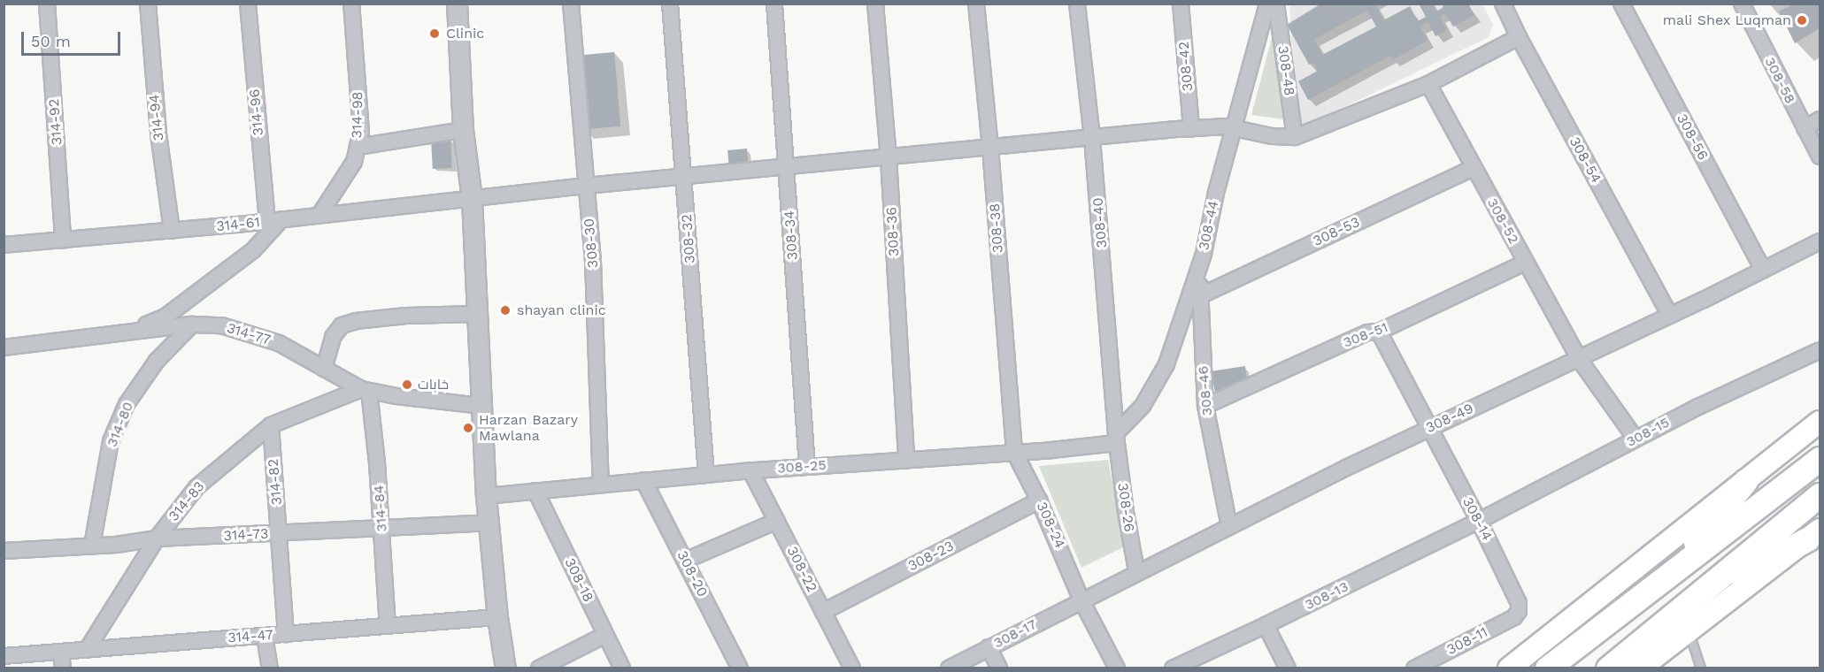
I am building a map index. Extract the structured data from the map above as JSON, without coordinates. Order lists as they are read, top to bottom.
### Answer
{
  "streets": {
    "street": [
      "308-42",
      "308-48",
      "308-58",
      "314-96",
      "314-98",
      "314-94",
      "314-92",
      "308-56",
      "308-54",
      "308-52",
      "308-40",
      "314-61",
      "308-44",
      "308-38",
      "308-36",
      "308-53",
      "308-34",
      "308-32",
      "308-30",
      "314-77",
      "308-51",
      "308-46",
      "308-49",
      "314-80",
      "308-15",
      "308-25",
      "314-82",
      "314-83",
      "308-26",
      "314-84",
      "308-14",
      "308-24",
      "314-73",
      "308-23",
      "308-22",
      "308-20",
      "308-18",
      "308-13",
      "308-17",
      "314-47",
      "308-11"
    ]
  },
  "crossings": [
    ["308-42", "314-61"],
    ["308-48", "314-61"],
    ["314-96", "314-61"],
    ["314-98", "314-61"],
    ["314-94", "314-61"],
    ["314-92", "314-61"],
    ["308-56", "308-49"],
    ["308-54", "308-49"],
    ["308-52", "308-53"],
    ["308-52", "308-51"],
    ["308-52", "308-49"],
    ["308-52", "308-15"],
    ["308-40", "314-61"],
    ["308-40", "308-44"],
    ["308-40", "308-25"],
    ["308-40", "308-26"],
    ["314-61", "308-44"],
    ["314-61", "308-38"],
    ["314-61", "308-36"],
    ["314-61", "308-34"],
    ["314-61", "308-32"],
    ["314-61", "308-30"],
    ["308-44", "308-46"],
    ["308-44", "308-25"],
    ["308-44", "308-26"],
    ["308-38", "308-25"],
    ["308-38", "308-24"],
    ["308-36", "308-25"],
    ["308-53", "308-46"],
    ["308-34", "308-25"],
    ["308-32", "308-25"],
    ["308-30", "308-25"],
    ["314-77", "314-80"],
    ["314-77", "314-83"],
    ["314-77", "314-84"],
    ["308-51", "308-46"],
    ["308-51", "308-14"],
    ["308-46", "308-49"],
    ["308-49", "308-26"],
    ["308-49", "308-14"],
    ["308-49", "308-24"],
    ["308-49", "308-17"],
    ["314-80", "314-73"],
    ["308-15", "308-14"],
    ["308-15", "308-13"],
    ["308-25", "308-26"],
    ["308-25", "308-24"],
    ["308-25", "308-22"],
    ["308-25", "308-20"],
    ["308-25", "308-18"],
    ["314-82", "314-83"],
    ["314-82", "314-73"],
    ["314-82", "314-47"],
    ["314-83", "314-84"],
    ["314-83", "314-73"],
    ["314-83", "314-47"],
    ["314-84", "314-73"],
    ["314-84", "314-47"],
    ["308-14", "308-13"],
    ["308-14", "308-11"],
    ["308-24", "308-23"],
    ["308-24", "308-17"],
    ["308-23", "308-22"]
  ],
  "places": [
    "mali Shex Luqman",
    "Clinic",
    "shayan clinic",
    "خابات",
    "Harzan Bazary Mawlana"
  ],
  "scale_bar": "50 m"
}
